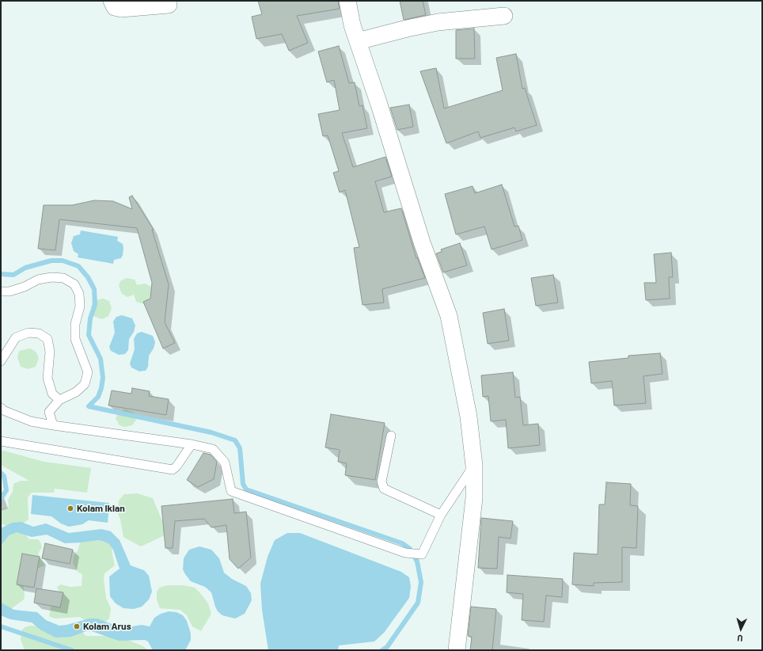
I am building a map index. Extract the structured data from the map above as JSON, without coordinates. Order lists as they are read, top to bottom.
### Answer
{
  "places": ["Kolam Iklan", "Kolam Arus"],
  "north": "bottom"
}
